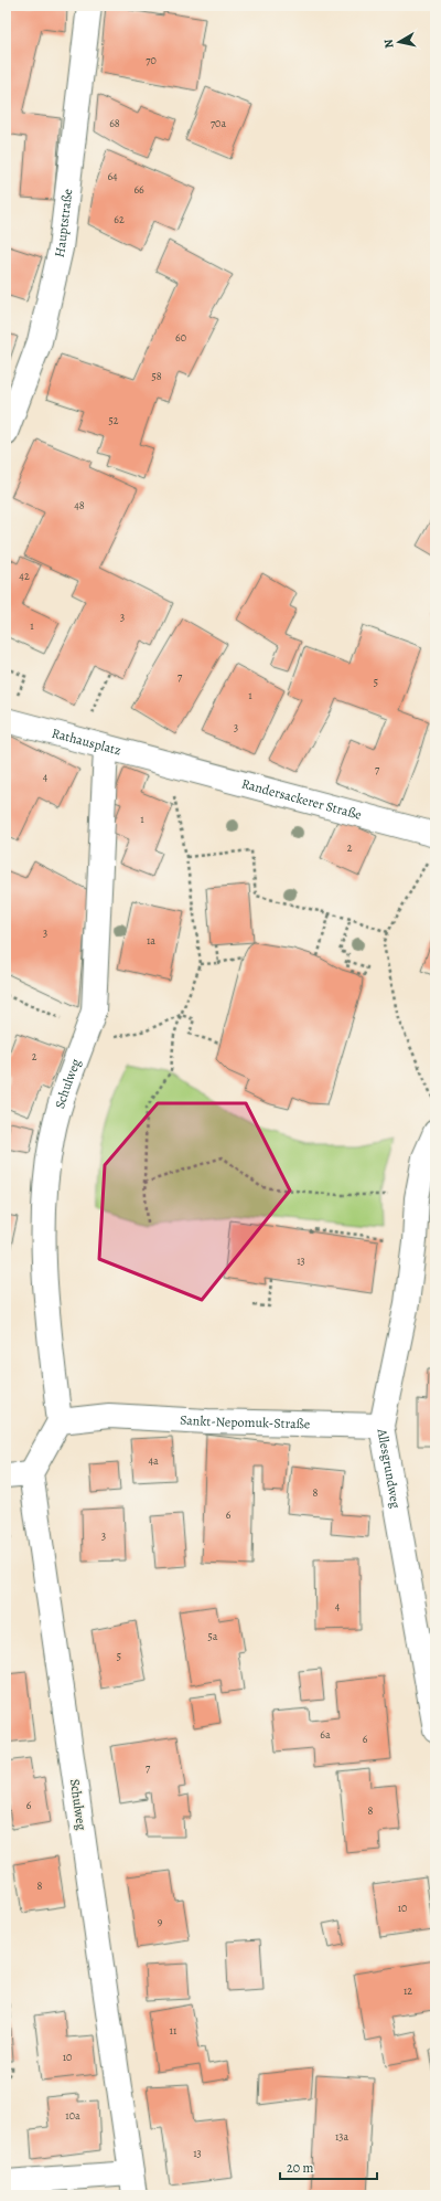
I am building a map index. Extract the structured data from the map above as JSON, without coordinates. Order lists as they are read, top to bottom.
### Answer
{
  "streets": {
    "street": [
      "Hauptstraße",
      "Rathausplatz",
      "Randersackerer Straße",
      "Schulweg",
      "Sankt-Nepomuk-Straße",
      "Allesgrundweg"
    ]
  },
  "crossings": [
    ["Rathausplatz", "Randersackerer Straße"],
    ["Rathausplatz", "Schulweg"],
    ["Schulweg", "Sankt-Nepomuk-Straße"],
    ["Sankt-Nepomuk-Straße", "Allesgrundweg"]
  ],
  "house_numbers": [
    "70",
    "68",
    "70a",
    "64",
    "66",
    "62",
    "60",
    "58",
    "52",
    "48",
    "42",
    "3",
    "1",
    "7",
    "5",
    "1",
    "3",
    "7",
    "4",
    "1",
    "2",
    "3",
    "1a",
    "2",
    "13",
    "4a",
    "8",
    "6",
    "3",
    "4",
    "5a",
    "5",
    "6a",
    "6",
    "7",
    "6",
    "8",
    "8",
    "10",
    "9",
    "12",
    "11",
    "10",
    "10a",
    "13a",
    "13"
  ],
  "scale_bar": "20 m",
  "north": "left"
}
